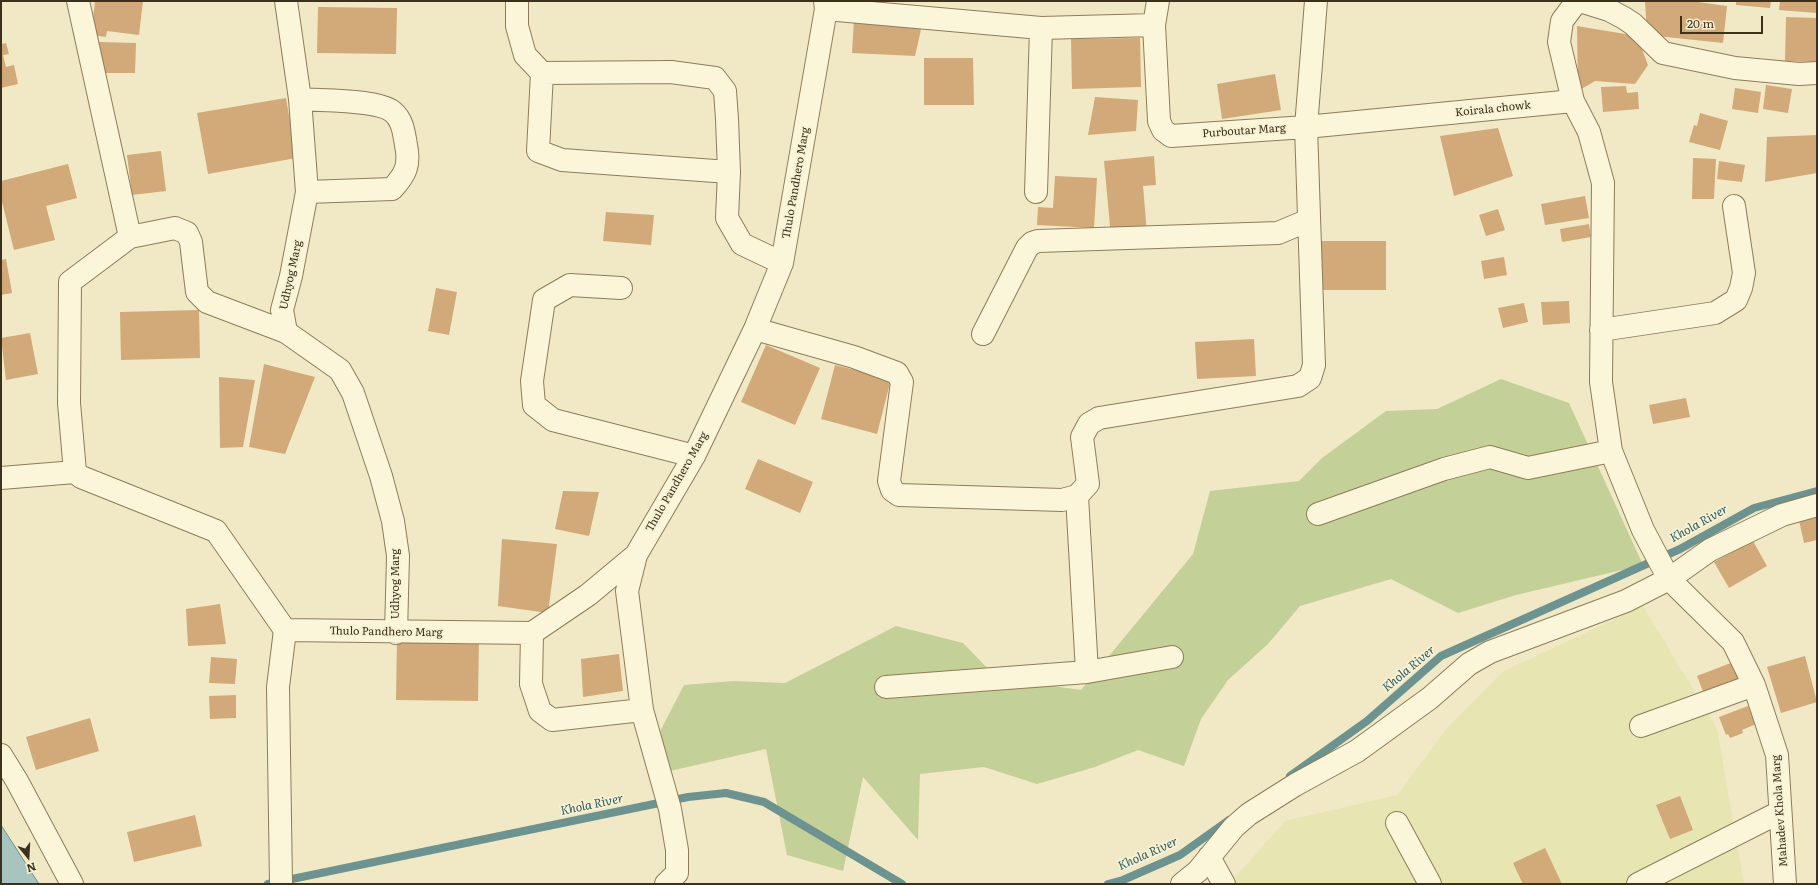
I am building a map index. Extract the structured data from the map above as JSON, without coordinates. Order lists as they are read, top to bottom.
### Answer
{
  "streets": {
    "street": [
      "Koirala chowk",
      "Purboutar Marg",
      "Thulo Pandhero Marg",
      "Udhyog Marg",
      "Mahadev Khola Marg"
    ]
  },
  "crossings": [
    ["Koirala chowk", "Purboutar Marg"],
    ["Koirala chowk", "Mahadev Khola Marg"],
    ["Thulo Pandhero Marg", "Udhyog Marg"]
  ],
  "water": ["Khola River"],
  "scale_bar": "20 m",
  "north": "bottom"
}
